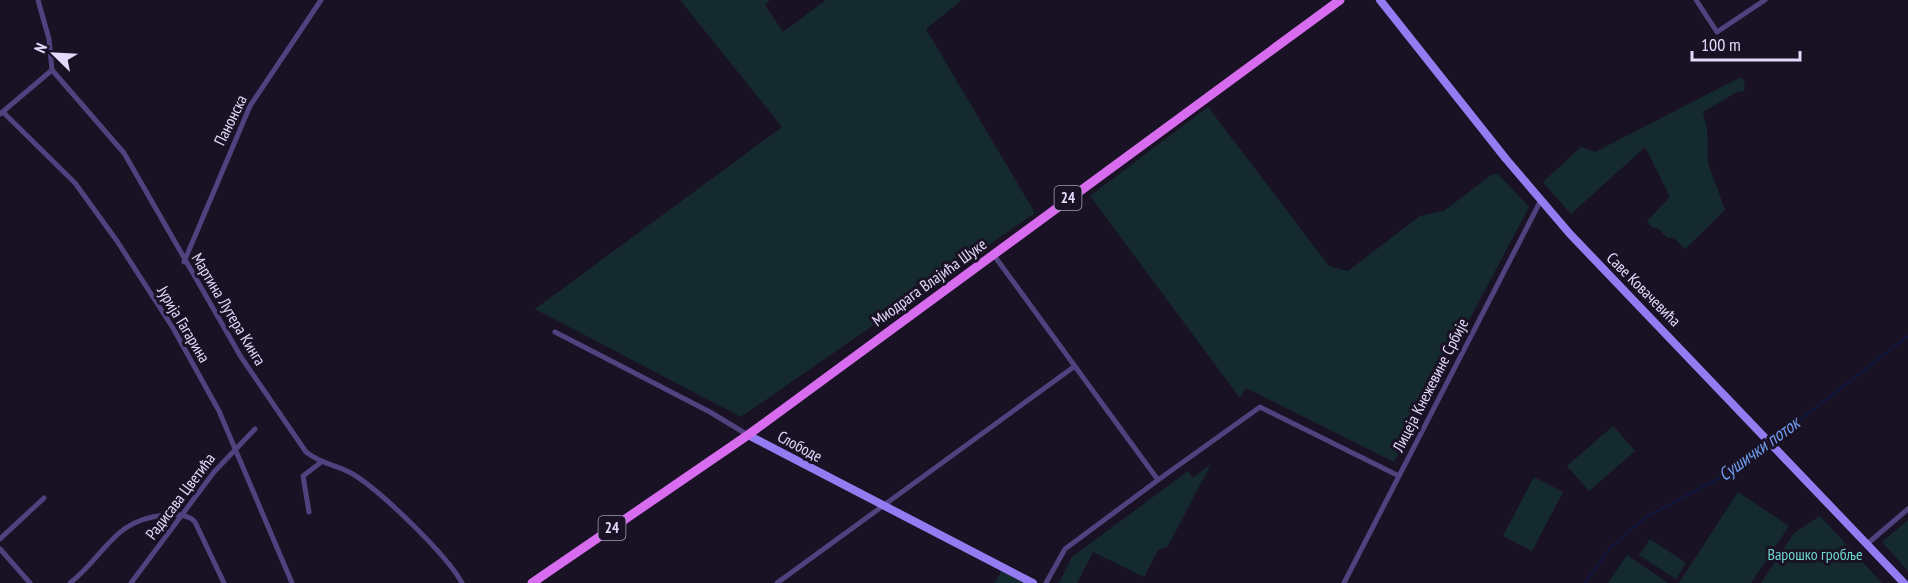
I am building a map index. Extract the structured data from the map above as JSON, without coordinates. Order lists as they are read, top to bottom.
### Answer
{
  "streets": {
    "main road": ["24", "Миодрага Влајића Шуке"],
    "street": [
      "Панонска",
      "Саве Ковачевића",
      "Мартина Лутера Кинга",
      "Јурија Гагарина",
      "Лицеја Кнежевине Србије",
      "Слободе",
      "Радисава Цветића"
    ]
  },
  "crossings": [
    ["Панонска", "Мартина Лутера Кинга"],
    ["Миодрага Влајића Шуке", "Слободе"],
    ["Саве Ковачевића", "Лицеја Кнежевине Србије"],
    ["Јурија Гагарина", "Радисава Цветића"]
  ],
  "water": ["Сушички поток"],
  "parks": ["Варошко гробље"],
  "scale_bar": "100 m",
  "north": "top left"
}
